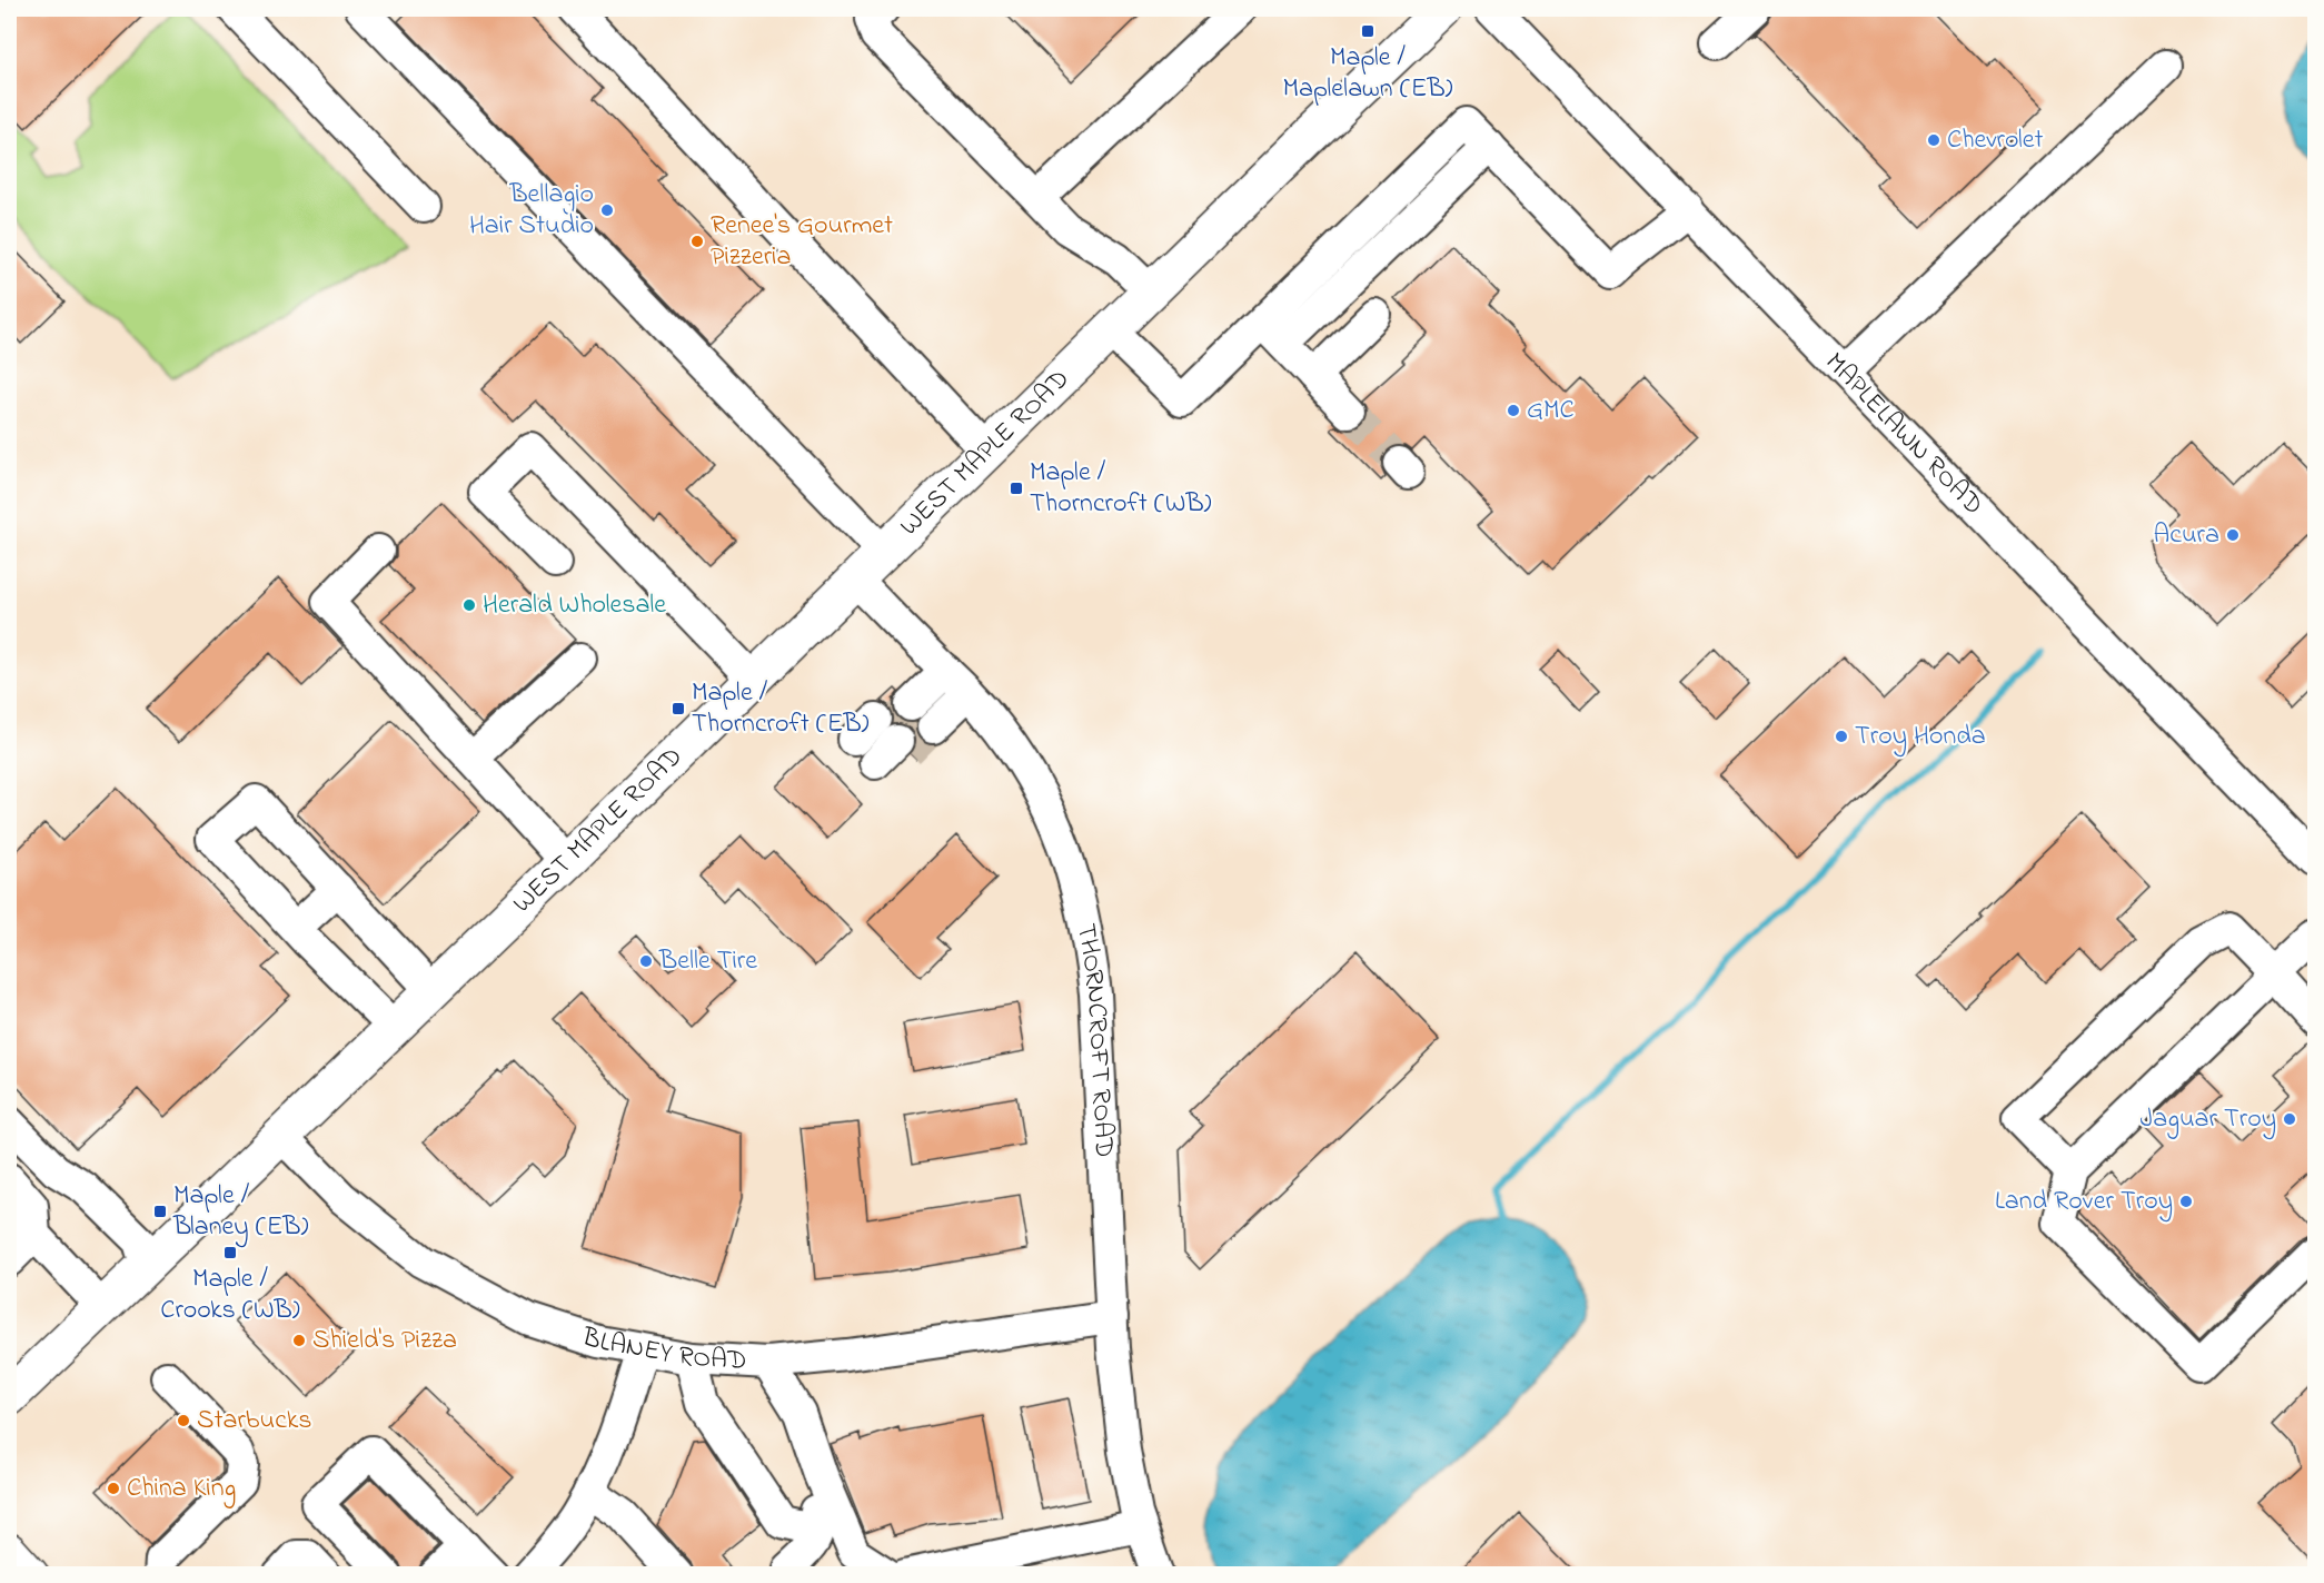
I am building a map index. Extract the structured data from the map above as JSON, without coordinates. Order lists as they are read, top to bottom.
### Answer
{
  "streets": {
    "main road": ["WEST MAPLE ROAD"],
    "street": ["MAPLELAWN ROAD", "THORNCROFT ROAD", "BLANEY ROAD"]
  },
  "crossings": [
    ["WEST MAPLE ROAD", "THORNCROFT ROAD"],
    ["WEST MAPLE ROAD", "BLANEY ROAD"],
    ["THORNCROFT ROAD", "BLANEY ROAD"]
  ],
  "places": {
    "transit": [
      "Maple / Maplelawn (EB)",
      "Maple / Thorncroft (WB)",
      "Maple / Thorncroft (EB)",
      "Maple / Blaney (EB)",
      "Maple / Crooks (WB)"
    ],
    "other": [
      "Chevrolet",
      "Bellagio Hair Studio",
      "Renee's Gourmet Pizzeria",
      "GMC",
      "Acura",
      "Herald Wholesale",
      "Troy Honda",
      "Belle Tire",
      "Jaguar Troy",
      "Land Rover Troy",
      "Shield's Pizza",
      "Starbucks",
      "China King"
    ]
  }
}
